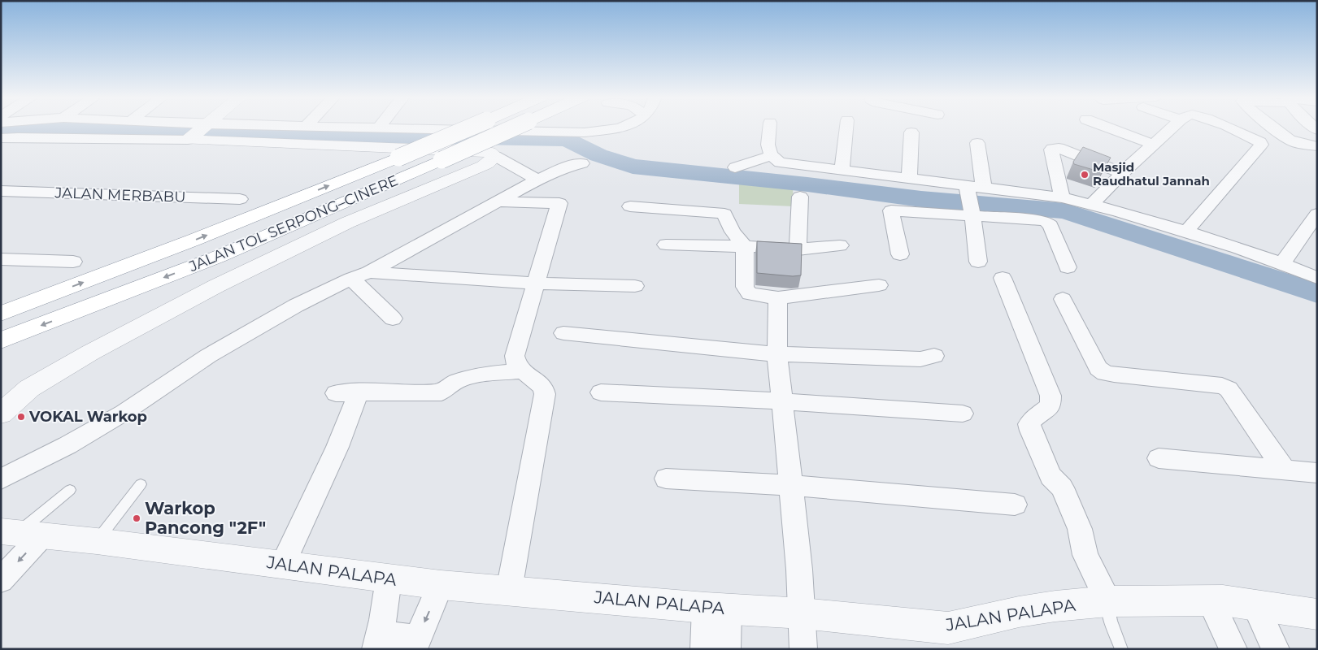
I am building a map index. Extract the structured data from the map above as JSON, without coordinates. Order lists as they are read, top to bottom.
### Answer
{
  "streets": {
    "highway": ["JALAN TOL SERPONG–CINERE"],
    "street": ["JALAN MERBABU", "JALAN PALAPA"]
  },
  "places": ["Masjid Raudhatul Jannah", "VOKAL Warkop", "Warkop Pancong \"2F\""]
}
